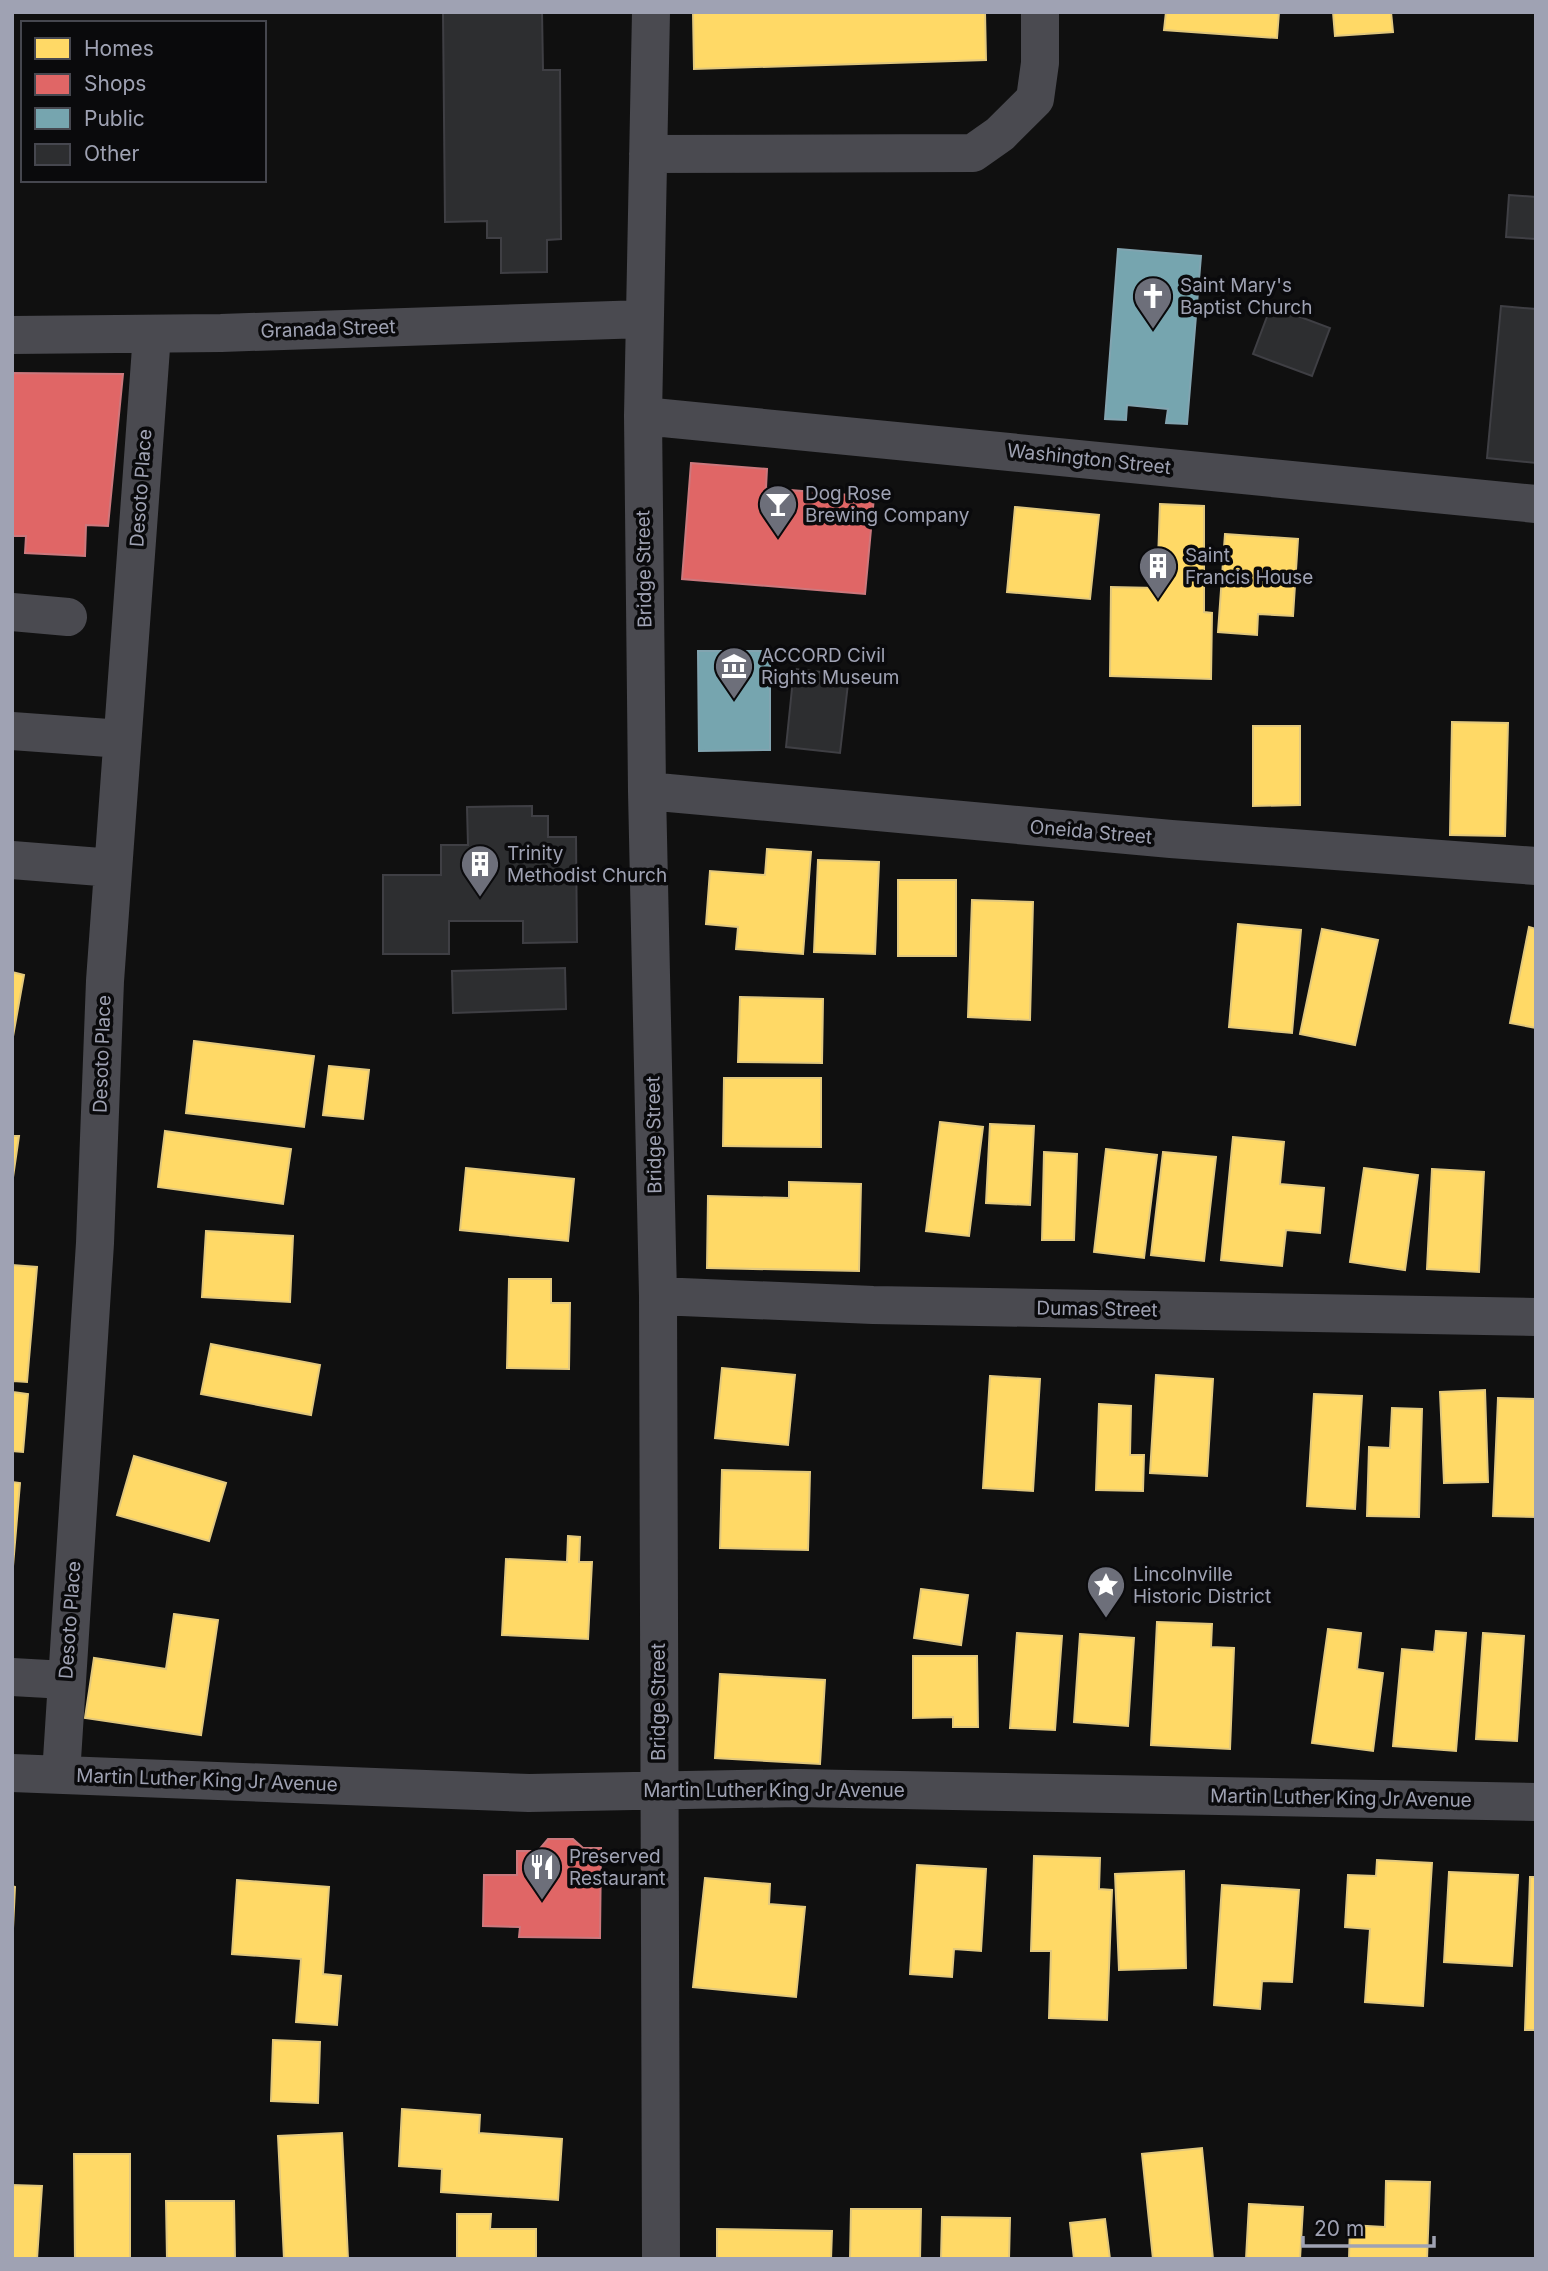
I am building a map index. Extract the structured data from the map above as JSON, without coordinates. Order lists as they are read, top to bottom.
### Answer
{
  "streets": {
    "street": [
      "Granada Street",
      "Washington Street",
      "Desoto Place",
      "Bridge Street",
      "Oneida Street",
      "Dumas Street",
      "Martin Luther King Jr Avenue"
    ]
  },
  "crossings": [
    ["Granada Street", "Desoto Place"],
    ["Granada Street", "Bridge Street"],
    ["Washington Street", "Bridge Street"],
    ["Desoto Place", "Martin Luther King Jr Avenue"],
    ["Bridge Street", "Oneida Street"],
    ["Bridge Street", "Dumas Street"],
    ["Bridge Street", "Martin Luther King Jr Avenue"]
  ],
  "places": {
    "church": ["Saint Mary's Baptist Church"],
    "bar": ["Dog Rose Brewing Company"],
    "building": ["Saint Francis House", "Trinity Methodist Church"],
    "museum": ["ACCORD Civil Rights Museum"],
    "place": ["Lincolnville Historic District"],
    "restaurant": ["Preserved Restaurant"]
  },
  "legend": [
    "Homes",
    "Shops",
    "Public",
    "Other"
  ],
  "scale_bar": "20 m"
}
